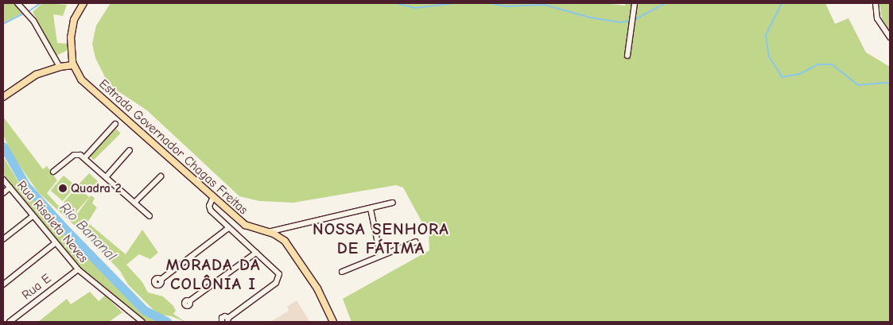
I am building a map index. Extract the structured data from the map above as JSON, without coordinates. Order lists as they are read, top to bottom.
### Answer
{
  "streets": {
    "main road": ["Estrada Governador Chagas Freitas"],
    "street": ["Rua Risoleta Neves", "Rua E"]
  },
  "crossings": [
    ["Rua Risoleta Neves", "Rua E"]
  ],
  "districts": ["NOSSA SENHORA DE FÁTIMA", "MORADA DA COLÔNIA I"],
  "water": ["Rio Bananal"],
  "places": ["Quadra 2"]
}
